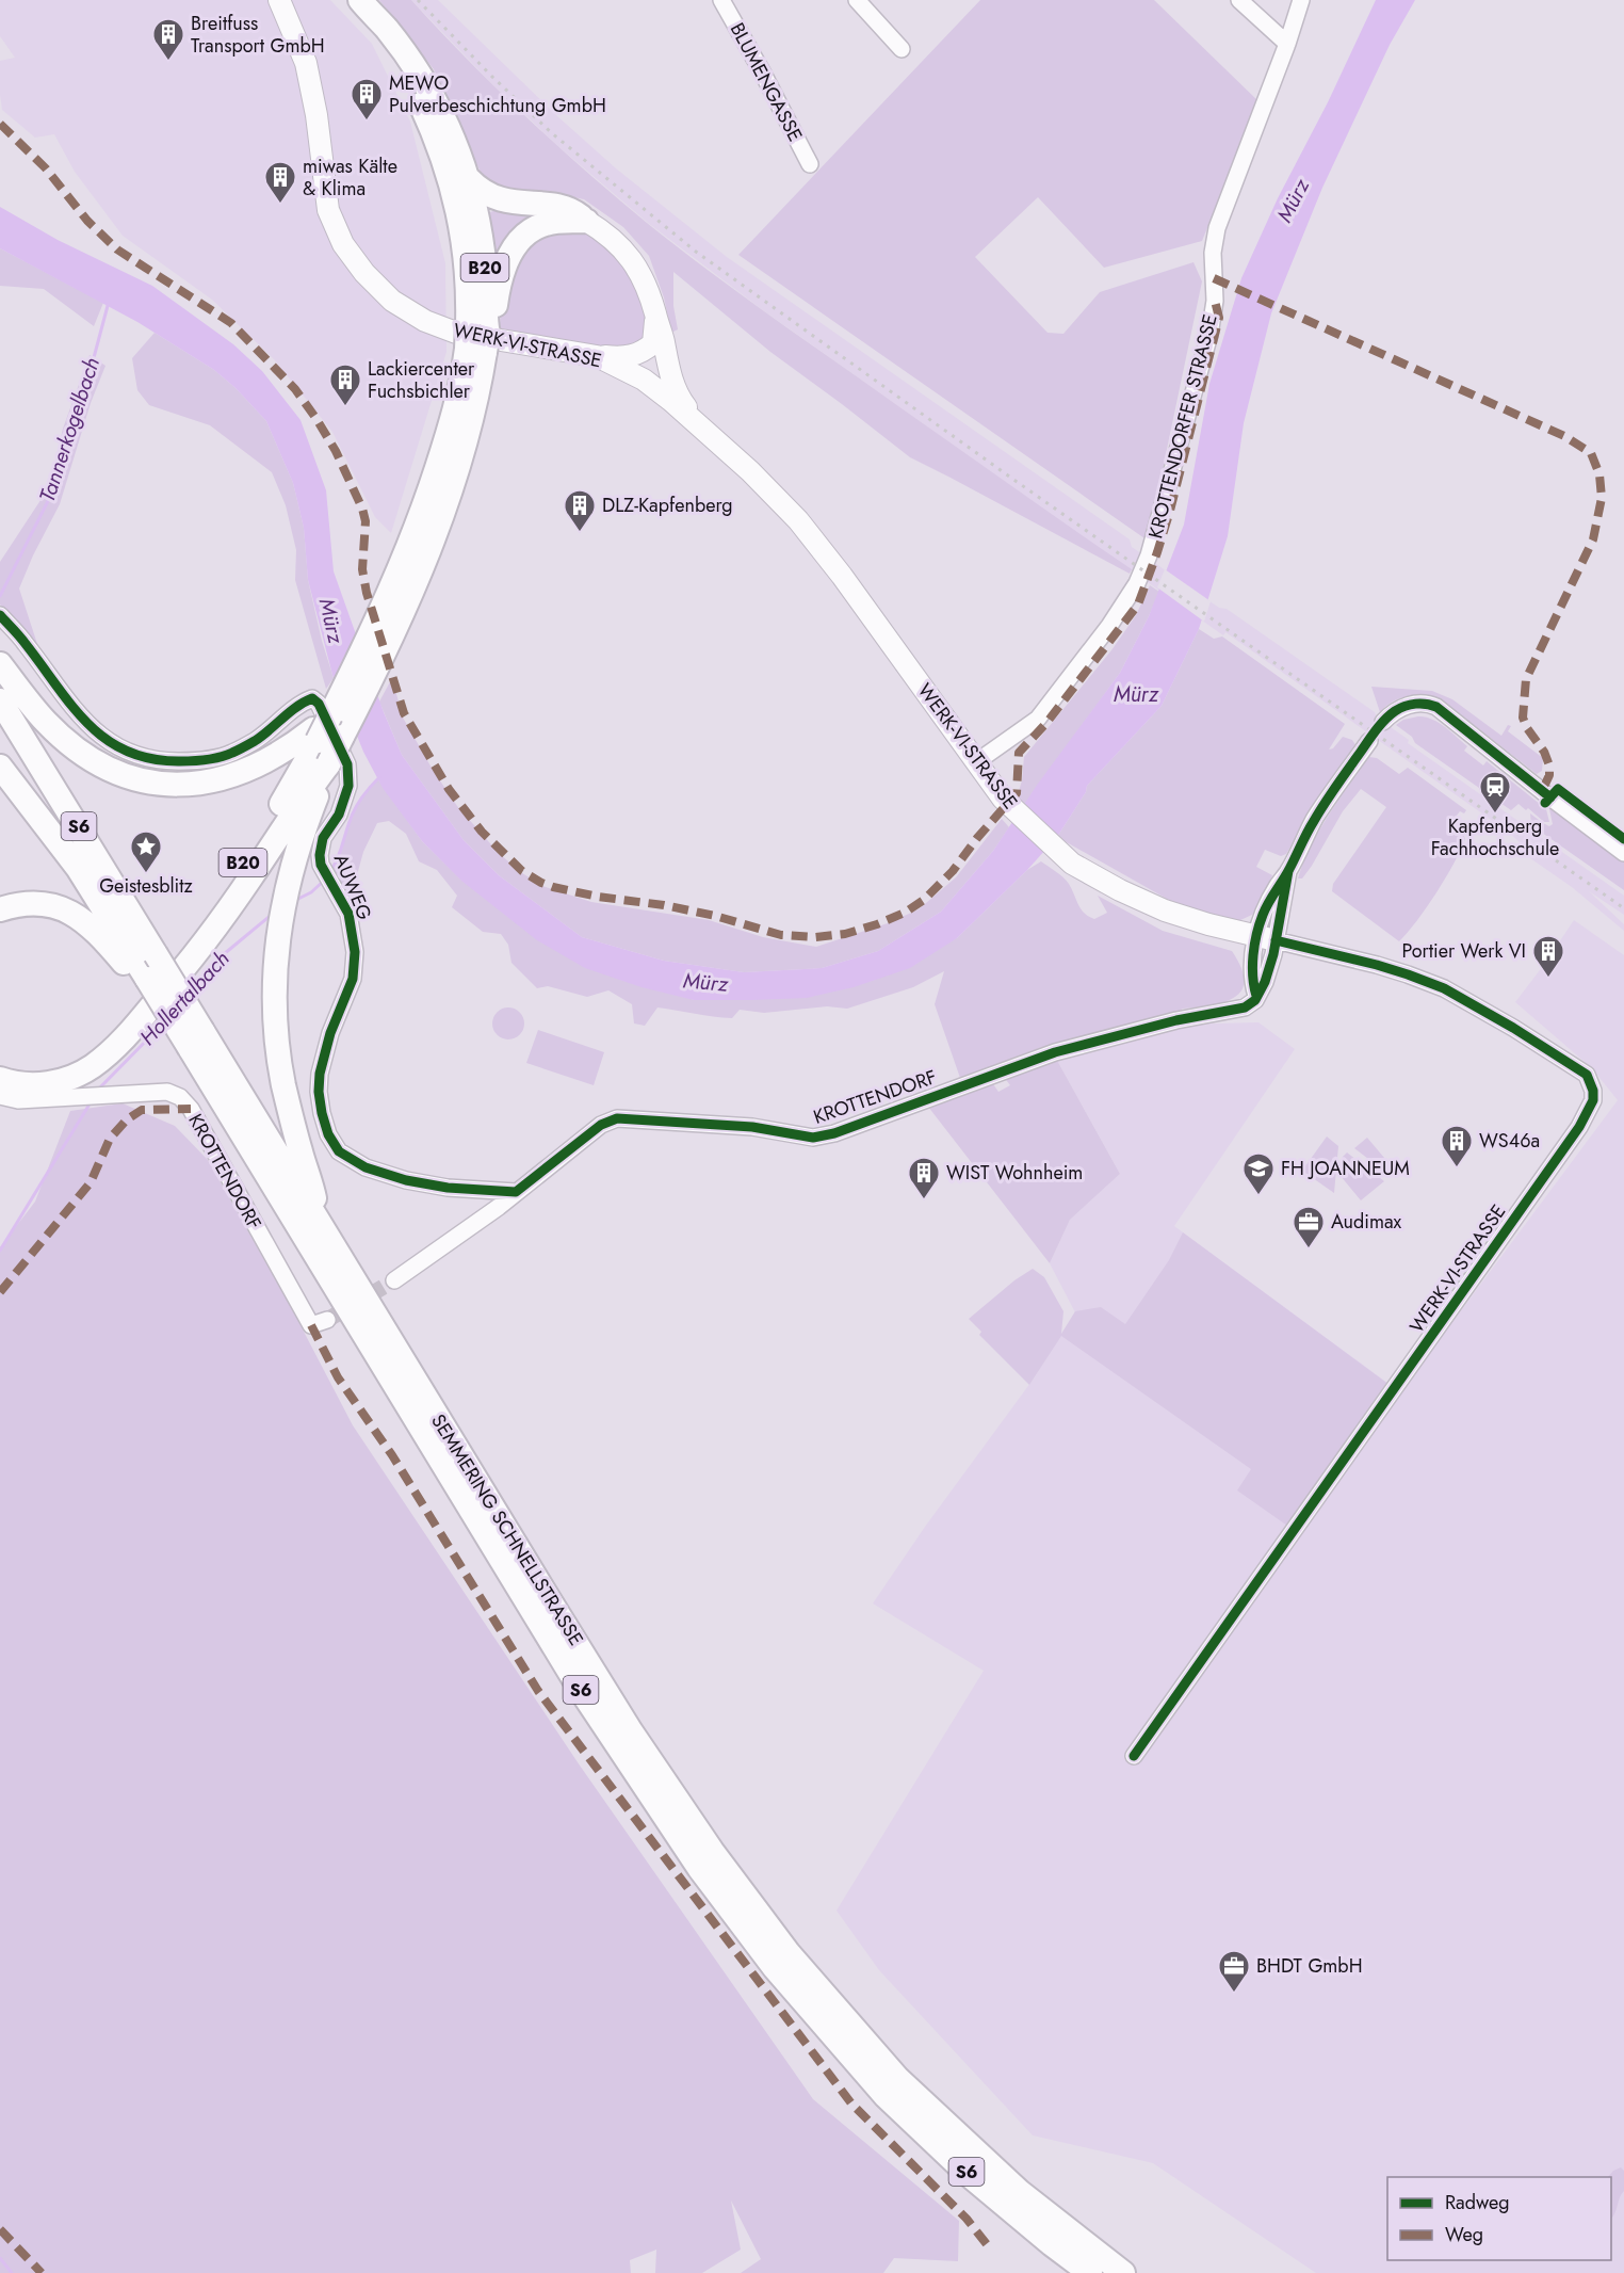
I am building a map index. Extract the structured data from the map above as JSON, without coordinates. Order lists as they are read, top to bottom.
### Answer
{
  "streets": {
    "highway": ["B20", "S6", "SEMMERING SCHNELLSTRASSE"],
    "main road": ["WERK-VI-STRASSE"],
    "street": [
      "BLUMENGASSE",
      "KROTTENDORFER STRASSE",
      "AUWEG",
      "KROTTENDORF"
    ]
  },
  "crossings": [
    ["B20", "SEMMERING SCHNELLSTRASSE"],
    ["WERK-VI-STRASSE", "KROTTENDORFER STRASSE"],
    ["WERK-VI-STRASSE", "KROTTENDORF"],
    ["AUWEG", "KROTTENDORF"]
  ],
  "water": ["Mürz", "Tannerkogelbach", "Hollertalbach"],
  "places": {
    "building": [
      "Breitfuss Transport GmbH",
      "MEWO Pulverbeschichtung GmbH",
      "miwas Kälte & Klima",
      "Lackiercenter Fuchsbichler",
      "DLZ-Kapfenberg",
      "Portier Werk VI",
      "WS46a",
      "WIST Wohnheim"
    ],
    "station": ["Kapfenberg Fachhochschule"],
    "place": ["Geistesblitz"],
    "school or university": ["FH JOANNEUM"],
    "office": ["Audimax", "BHDT GmbH"]
  },
  "legend": ["Radweg", "Weg"]
}
